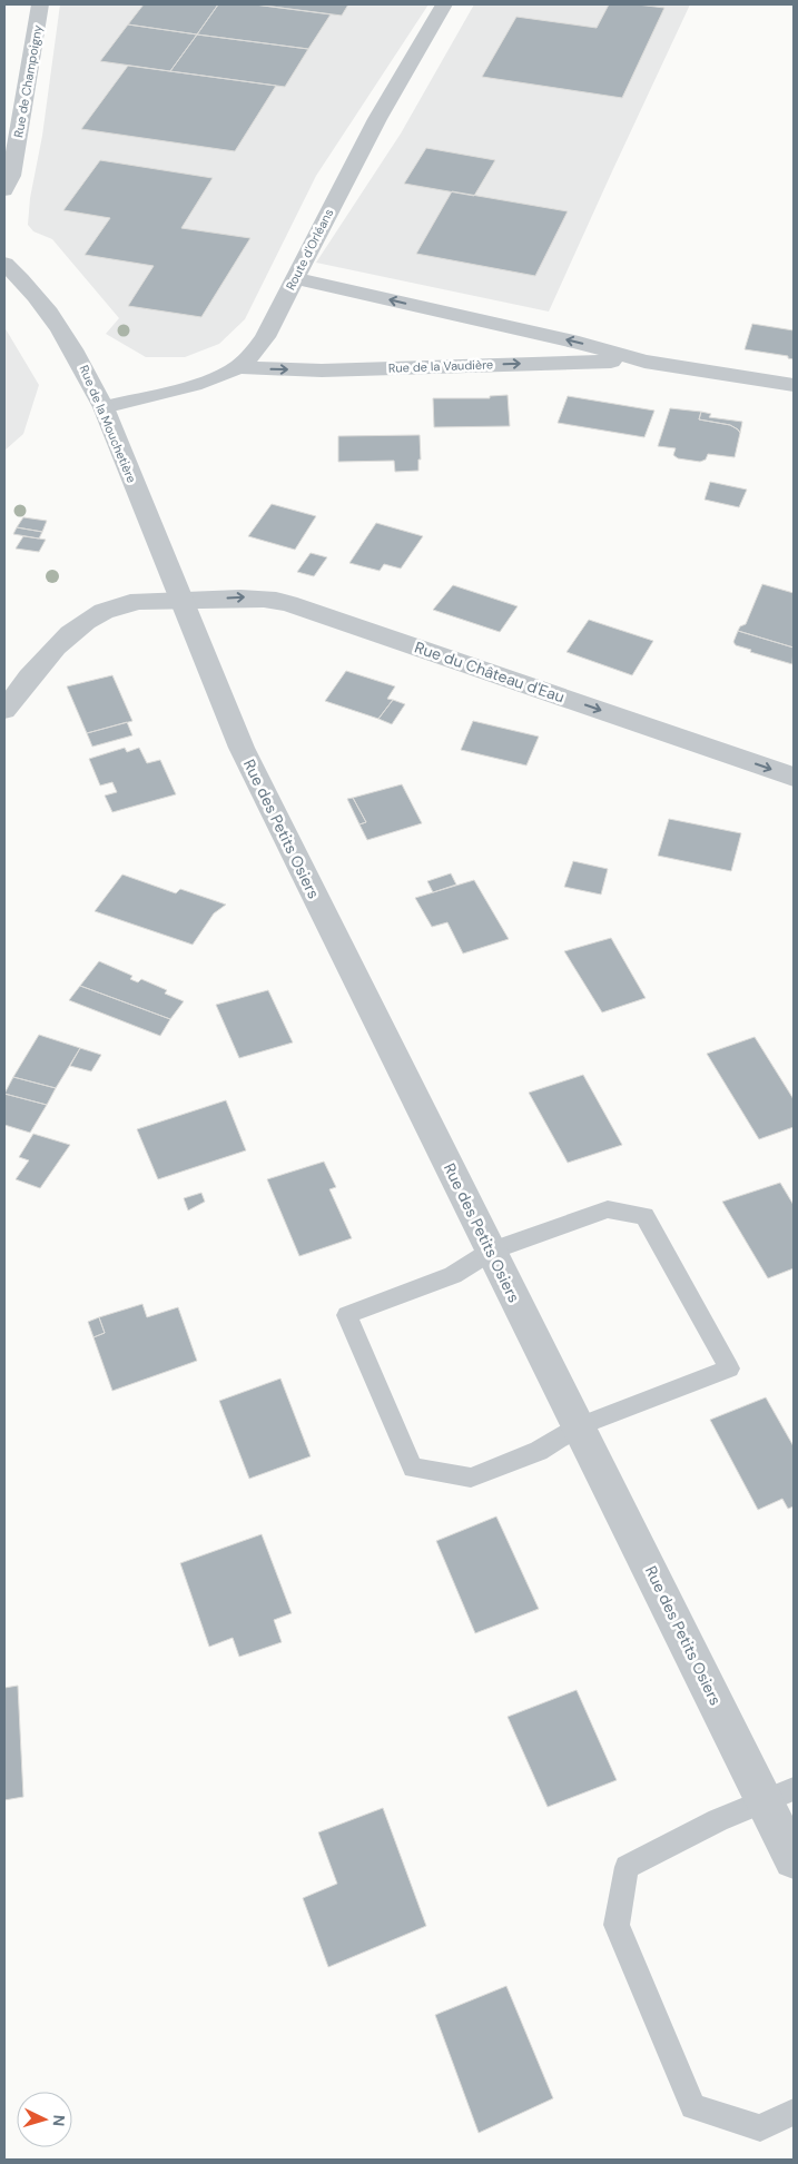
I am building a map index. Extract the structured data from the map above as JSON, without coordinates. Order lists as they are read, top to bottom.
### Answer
{
  "streets": {
    "street": [
      "Rue de Champoigny",
      "Route d'Orléans",
      "Rue de la Vaudière",
      "Rue de la Mouchetière",
      "Rue du Château d'Eau",
      "Rue des Petits Osiers"
    ]
  },
  "crossings": [
    ["Route d'Orléans", "Rue de la Vaudière"],
    ["Route d'Orléans", "Rue de la Mouchetière"],
    ["Rue de la Mouchetière", "Rue du Château d'Eau"],
    ["Rue de la Mouchetière", "Rue des Petits Osiers"],
    ["Rue du Château d'Eau", "Rue des Petits Osiers"]
  ],
  "one_way": ["Rue du Château d'Eau"],
  "north": "right"
}
